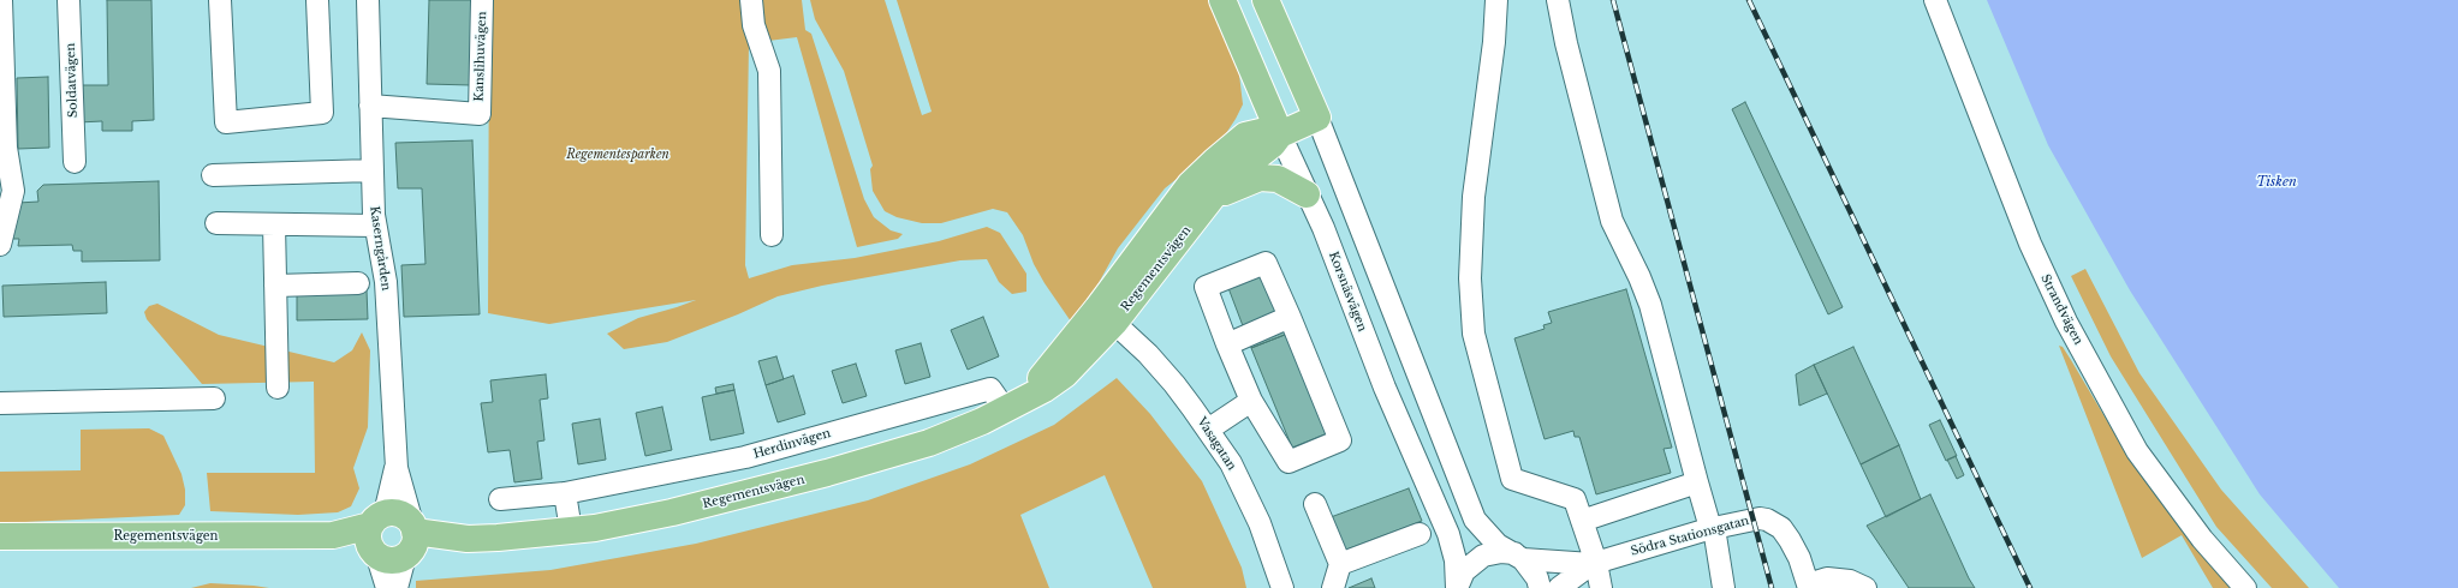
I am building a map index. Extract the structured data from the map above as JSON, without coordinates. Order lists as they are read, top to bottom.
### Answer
{
  "streets": {
    "main road": ["Regementsvägen", "Korsnäsvägen"],
    "street": [
      "Kanslihuvägen",
      "Soldatvägen",
      "Kaserngården",
      "Strandvägen",
      "Herdinvägen",
      "Vasagatan",
      "Södra Stationsgatan"
    ]
  },
  "crossings": [
    ["Kanslihuvägen", "Kaserngården"],
    ["Kaserngården", "Regementsvägen"],
    ["Regementsvägen", "Korsnäsvägen"],
    ["Regementsvägen", "Herdinvägen"],
    ["Regementsvägen", "Vasagatan"],
    ["Korsnäsvägen", "Södra Stationsgatan"]
  ],
  "water": ["Tisken"],
  "parks": ["Regementesparken"]
}
